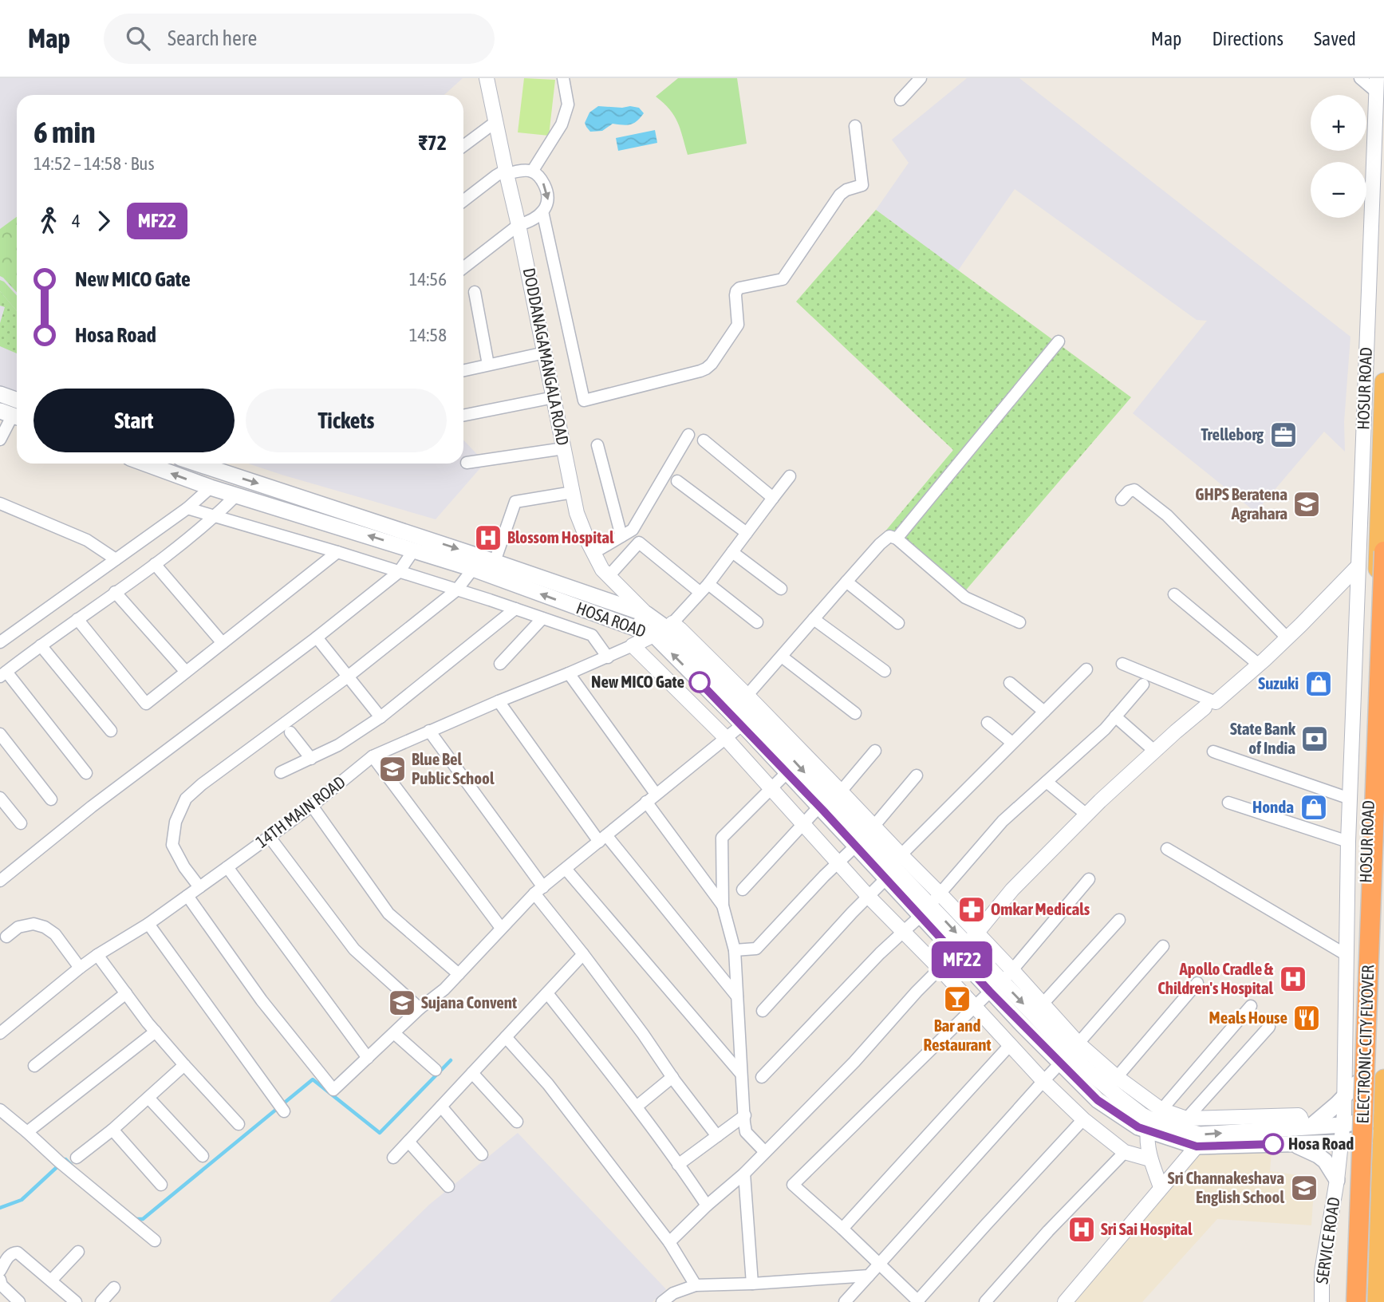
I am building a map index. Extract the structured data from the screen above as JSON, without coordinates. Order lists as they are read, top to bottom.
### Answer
{
  "streets": {
    "highway": ["HOSUR ROAD", "ELECTRONIC CITY FLYOVER"],
    "main road": ["HOSA ROAD"],
    "street": ["DODDANAGAMANGALA ROAD", "14TH MAIN ROAD", "SERVICE ROAD"]
  },
  "crossings": [
    ["DODDANAGAMANGALA ROAD", "HOSA ROAD"],
    ["HOSUR ROAD", "HOSA ROAD"],
    ["HOSUR ROAD", "SERVICE ROAD"],
    ["HOSA ROAD", "SERVICE ROAD"]
  ],
  "places": {
    "office": ["Trelleborg"],
    "school or university": [
      "GHPS Beratena Agrahara",
      "Blue Bel Public School",
      "Sujana Convent",
      "Sri Channakeshava English School"
    ],
    "hospital": ["Blossom Hospital", "Apollo Cradle & Children's Hospital", "Sri Sai Hospital"],
    "other": ["New MICO Gate", "Hosa Road"],
    "shop": ["Suzuki", "Honda"],
    "bank": ["State Bank of India"],
    "pharmacy": ["Omkar Medicals"],
    "bar": ["Bar and Restaurant"],
    "restaurant": ["Meals House"]
  },
  "lines": ["bus line MF22"],
  "page": {
    "header": "Map",
    "search": "Search here",
    "nav": ["Map", "Directions", "Saved"],
    "on_map": "MF22",
    "map_buttons": ["+", "−"],
    "heading": ["6 min", "14:52 – 14:58 · Bus", "₹72"],
    "legs": ["4", "MF22"],
    "list": [
      {
        "name": "New MICO Gate",
        "value": "14:56"
      },
      {
        "name": "Hosa Road",
        "value": "14:58"
      }
    ],
    "buttons": ["Start", "Tickets"]
  }
}
